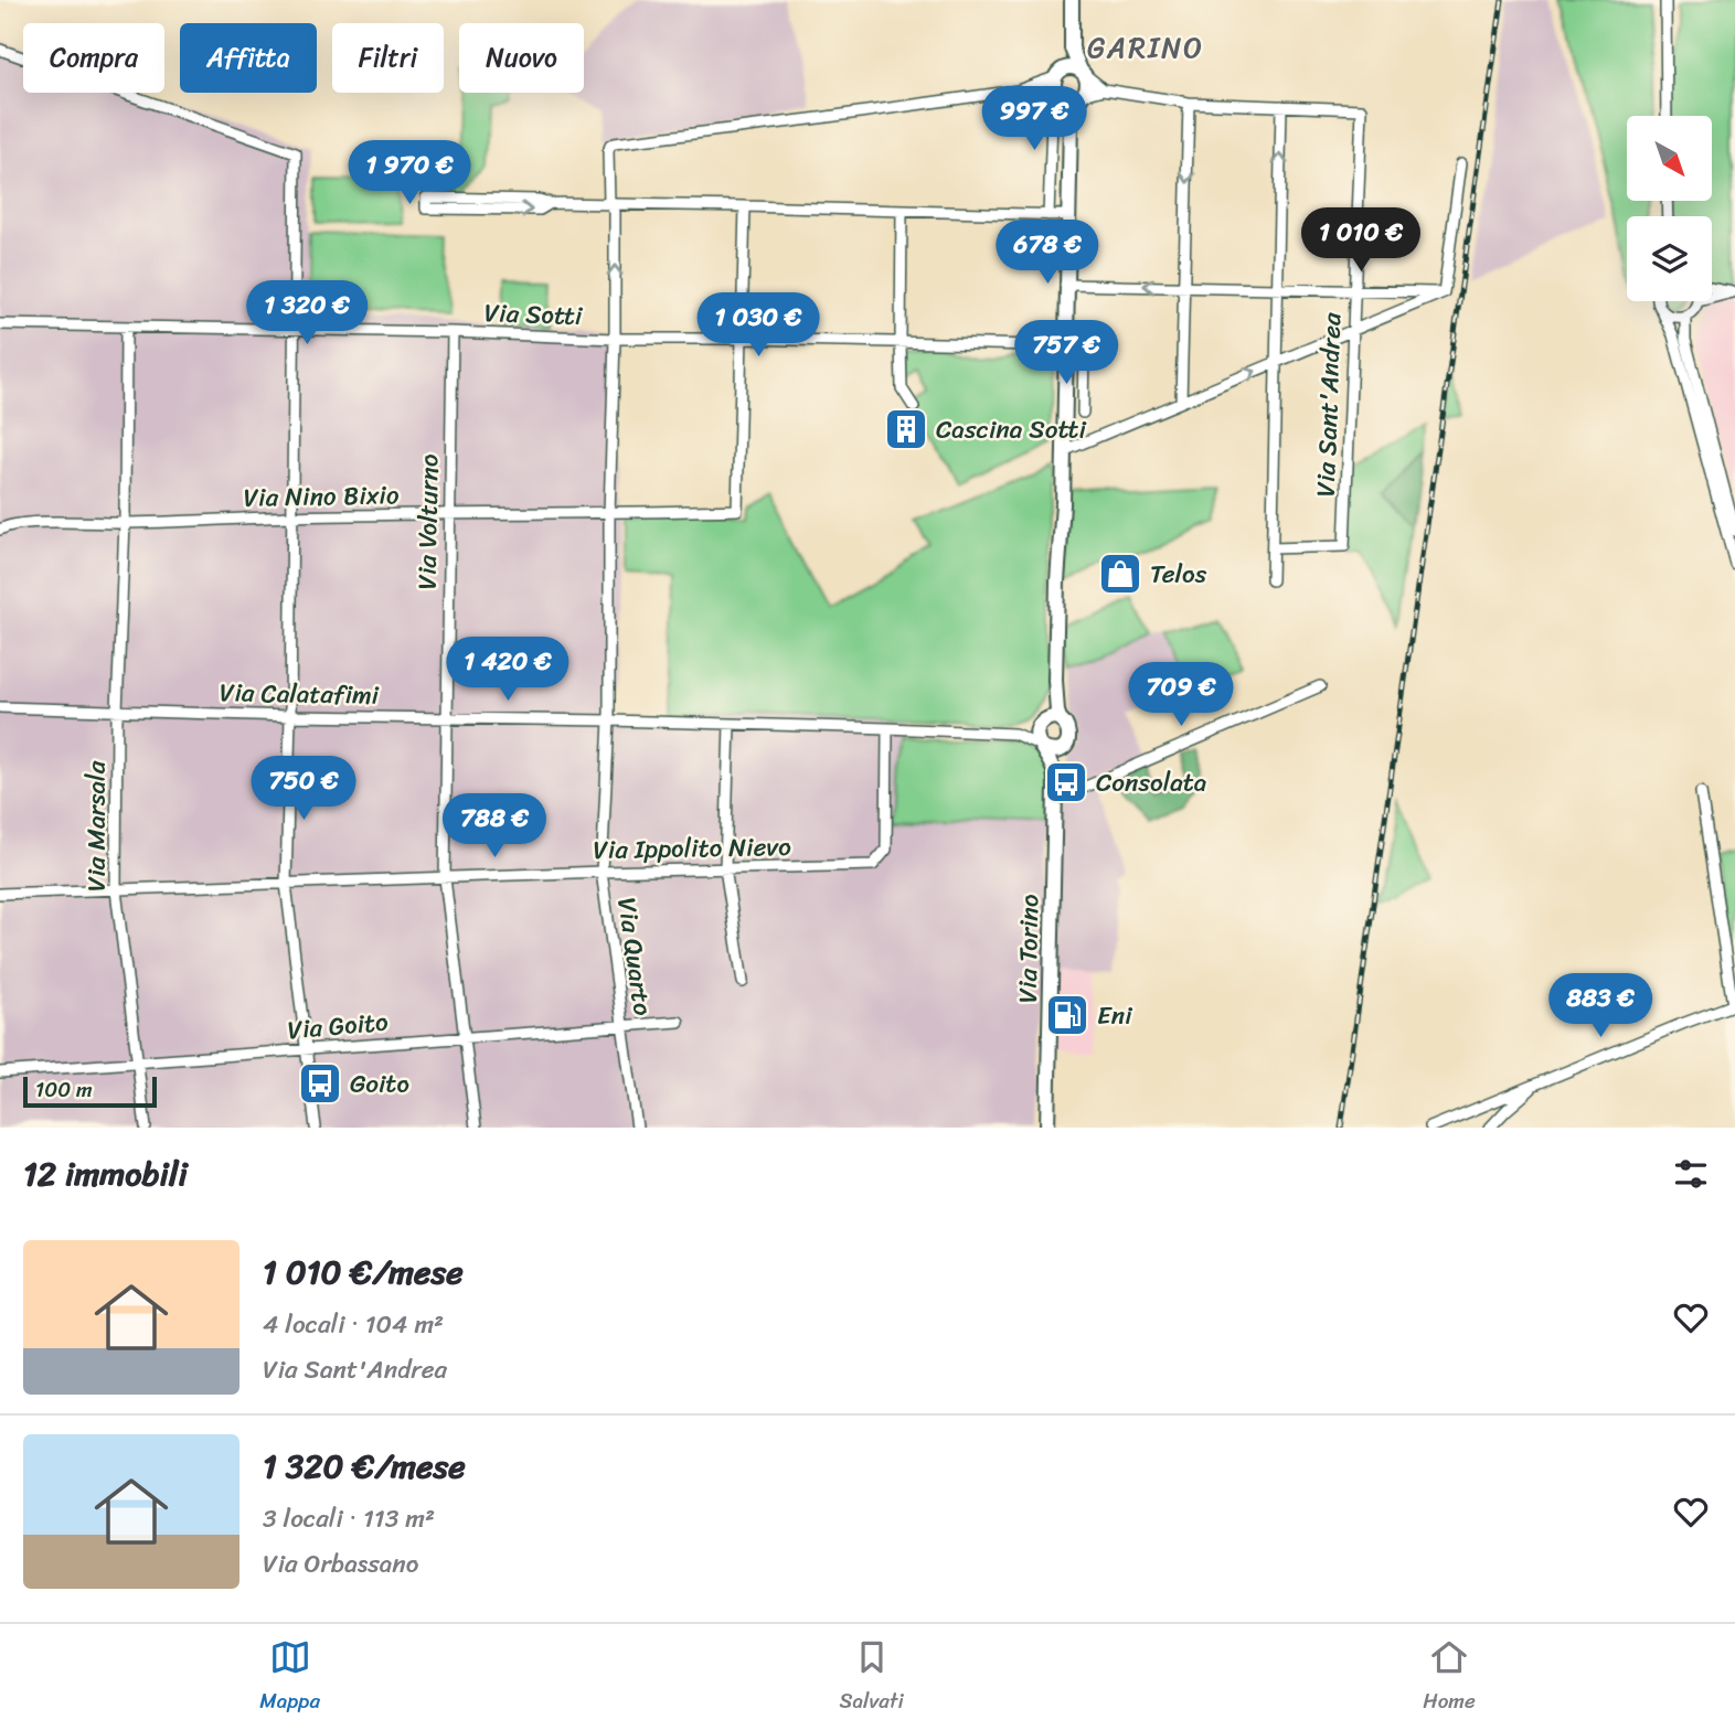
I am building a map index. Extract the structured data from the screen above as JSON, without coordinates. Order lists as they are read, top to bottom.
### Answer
{
  "streets": {
    "main road": ["Via Torino"],
    "street": [
      "Via Sotti",
      "Via Sant'Andrea",
      "Via Nino Bixio",
      "Via Volturno",
      "Via Calatafimi",
      "Via Marsala",
      "Via Ippolito Nievo",
      "Via Quarto",
      "Via Goito"
    ]
  },
  "crossings": [
    ["Via Sotti", "Via Nino Bixio"],
    ["Via Sotti", "Via Volturno"],
    ["Via Sotti", "Via Marsala"],
    ["Via Sotti", "Via Torino"],
    ["Via Sotti", "Via Quarto"],
    ["Via Nino Bixio", "Via Volturno"],
    ["Via Nino Bixio", "Via Marsala"],
    ["Via Nino Bixio", "Via Quarto"],
    ["Via Volturno", "Via Calatafimi"],
    ["Via Volturno", "Via Ippolito Nievo"],
    ["Via Volturno", "Via Goito"],
    ["Via Calatafimi", "Via Marsala"],
    ["Via Calatafimi", "Via Ippolito Nievo"],
    ["Via Calatafimi", "Via Torino"],
    ["Via Calatafimi", "Via Quarto"],
    ["Via Marsala", "Via Ippolito Nievo"],
    ["Via Marsala", "Via Goito"],
    ["Via Ippolito Nievo", "Via Quarto"],
    ["Via Quarto", "Via Goito"]
  ],
  "districts": ["GARINO"],
  "places": {
    "building": ["Cascina Sotti"],
    "shop": ["Telos"],
    "bus stop": ["Consolata", "Goito"],
    "fuel station": ["Eni"]
  },
  "scale_bar": "100 m",
  "north": "bottom right",
  "page": {
    "chip": [
      "Compra",
      "Affitta",
      "Filtri",
      "Nuovo"
    ],
    "price": [
      "997 €",
      "1 970 €",
      "1 010 €",
      "678 €",
      "1 320 €",
      "1 030 €",
      "757 €",
      "1 420 €",
      "709 €",
      "750 €",
      "788 €",
      "883 €"
    ],
    "scale": "100 m",
    "heading": "12 immobili",
    "list": [
      {
        "name": "1 010 €/mese",
        "note": "4 locali · 104 m² · Via Sant'Andrea"
      },
      {
        "name": "1 320 €/mese",
        "note": "3 locali · 113 m² · Via Orbassano"
      }
    ],
    "tabs": ["Mappa", "Salvati", "Home"]
  }
}
